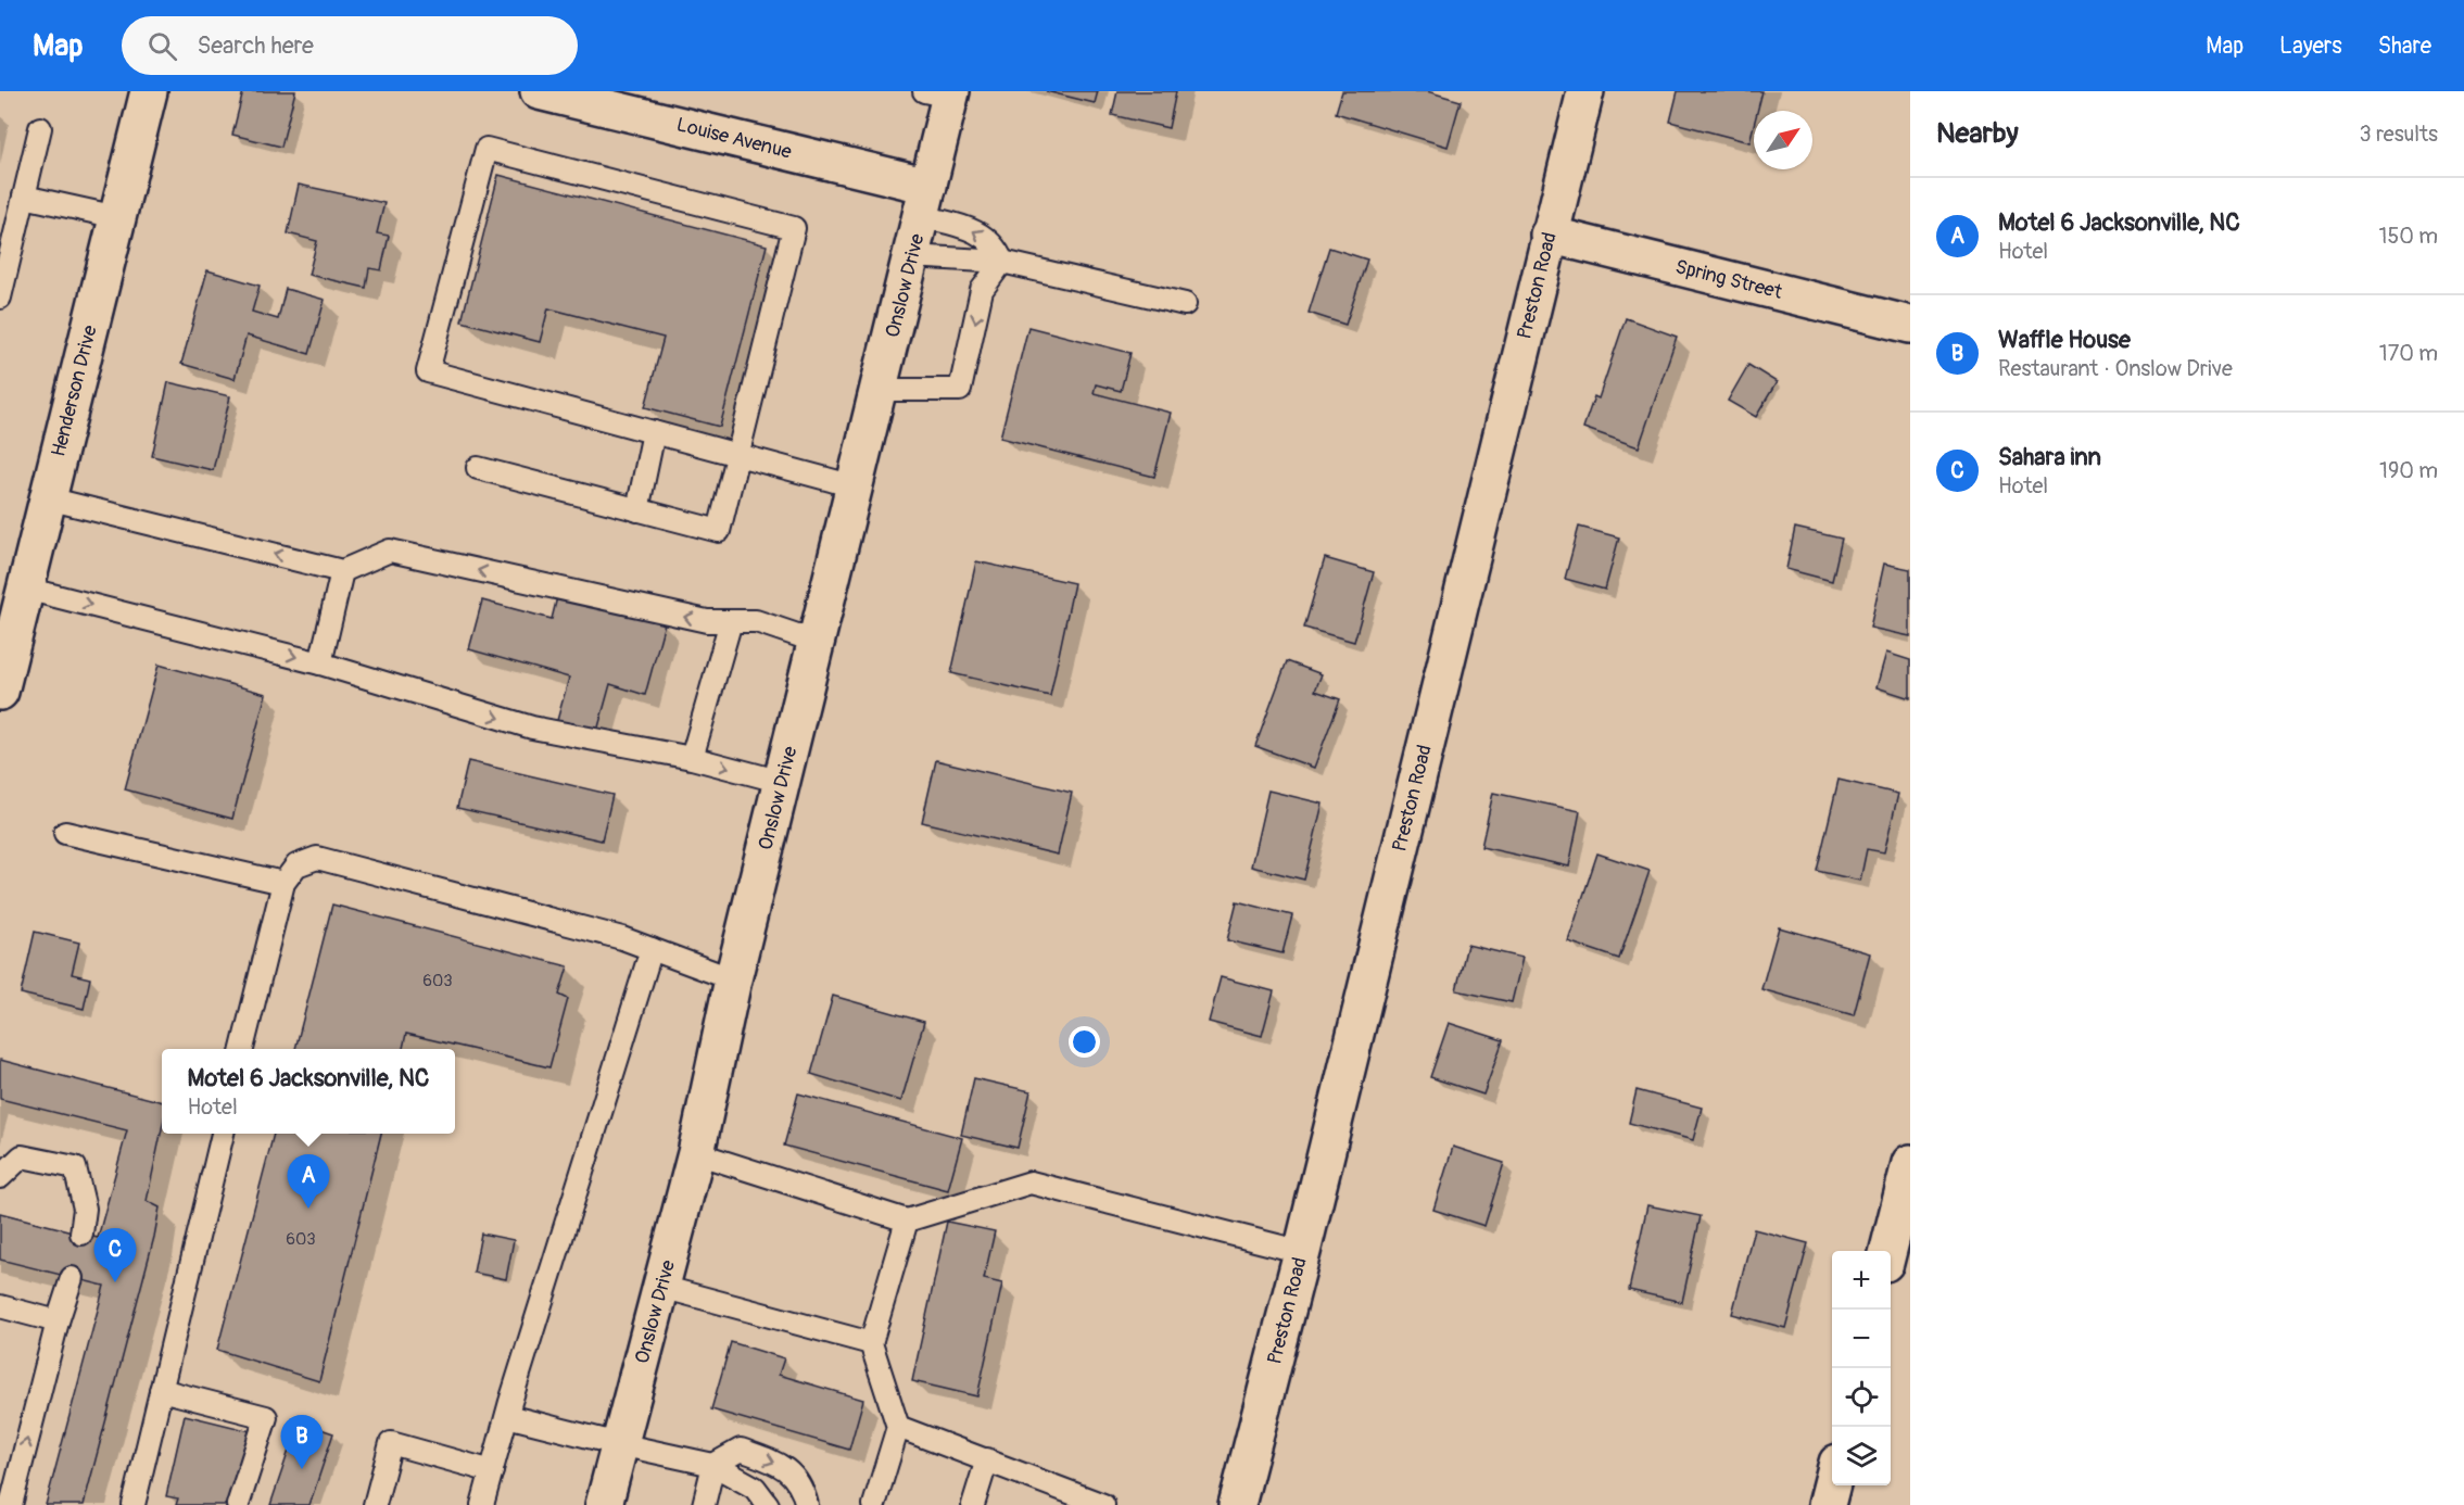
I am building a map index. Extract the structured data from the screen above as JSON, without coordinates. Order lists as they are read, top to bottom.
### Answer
{
  "streets": {
    "street": [
      "Louise Avenue",
      "Spring Street",
      "Onslow Drive",
      "Preston Road",
      "Henderson Drive"
    ]
  },
  "crossings": [
    ["Louise Avenue", "Onslow Drive"],
    ["Spring Street", "Preston Road"]
  ],
  "house_numbers": ["603", "603"],
  "north": "top right",
  "page": {
    "header": "Map",
    "search": "Search here",
    "nav": ["Map", "Layers", "Share"],
    "heading": ["Nearby", "3 results"],
    "list": [
      {
        "mark": "A",
        "name": "Motel 6 Jacksonville, NC",
        "note": "Hotel",
        "value": "150 m"
      },
      {
        "mark": "B",
        "name": "Waffle House",
        "note": "Restaurant · Onslow Drive",
        "value": "170 m"
      },
      {
        "mark": "C",
        "name": "Sahara inn",
        "note": "Hotel",
        "value": "190 m"
      }
    ],
    "popup": ["Motel 6 Jacksonville, NC", "Hotel"],
    "pins": ["A", "C", "B"],
    "map_buttons": ["+", "−"]
  }
}
